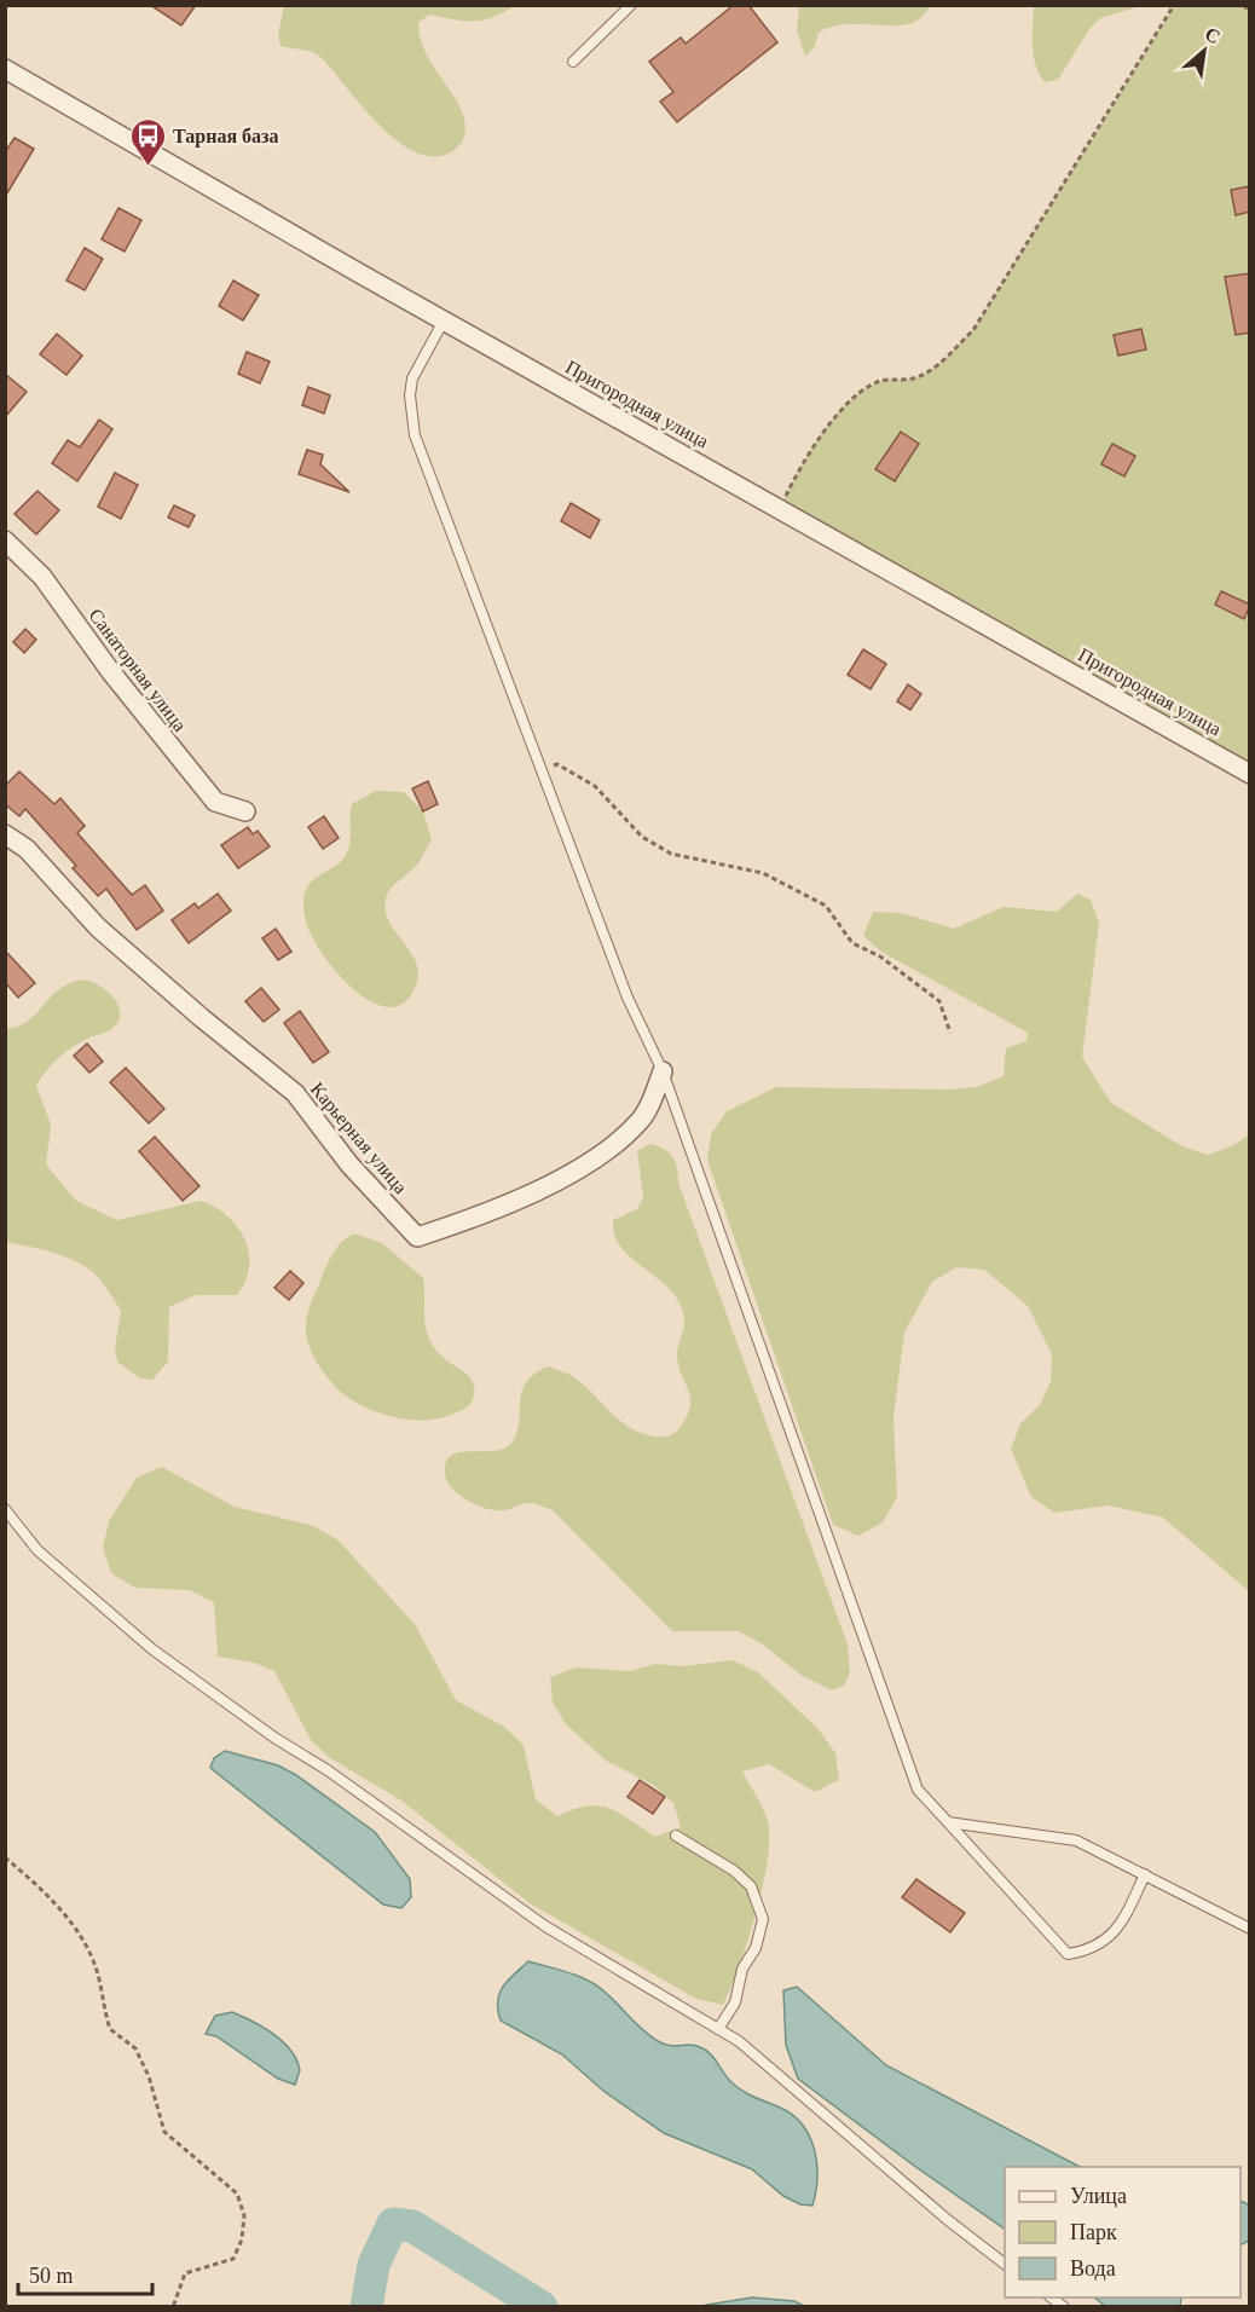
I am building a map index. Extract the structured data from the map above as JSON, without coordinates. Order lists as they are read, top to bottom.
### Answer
{
  "streets": {
    "street": ["Пригородная улица", "Санаторная улица", "Карьерная улица"]
  },
  "places": {
    "bus stop": ["Тарная база"]
  },
  "legend": ["Улица", "Парк", "Вода"],
  "scale_bar": "50 m",
  "north": "top right"
}
